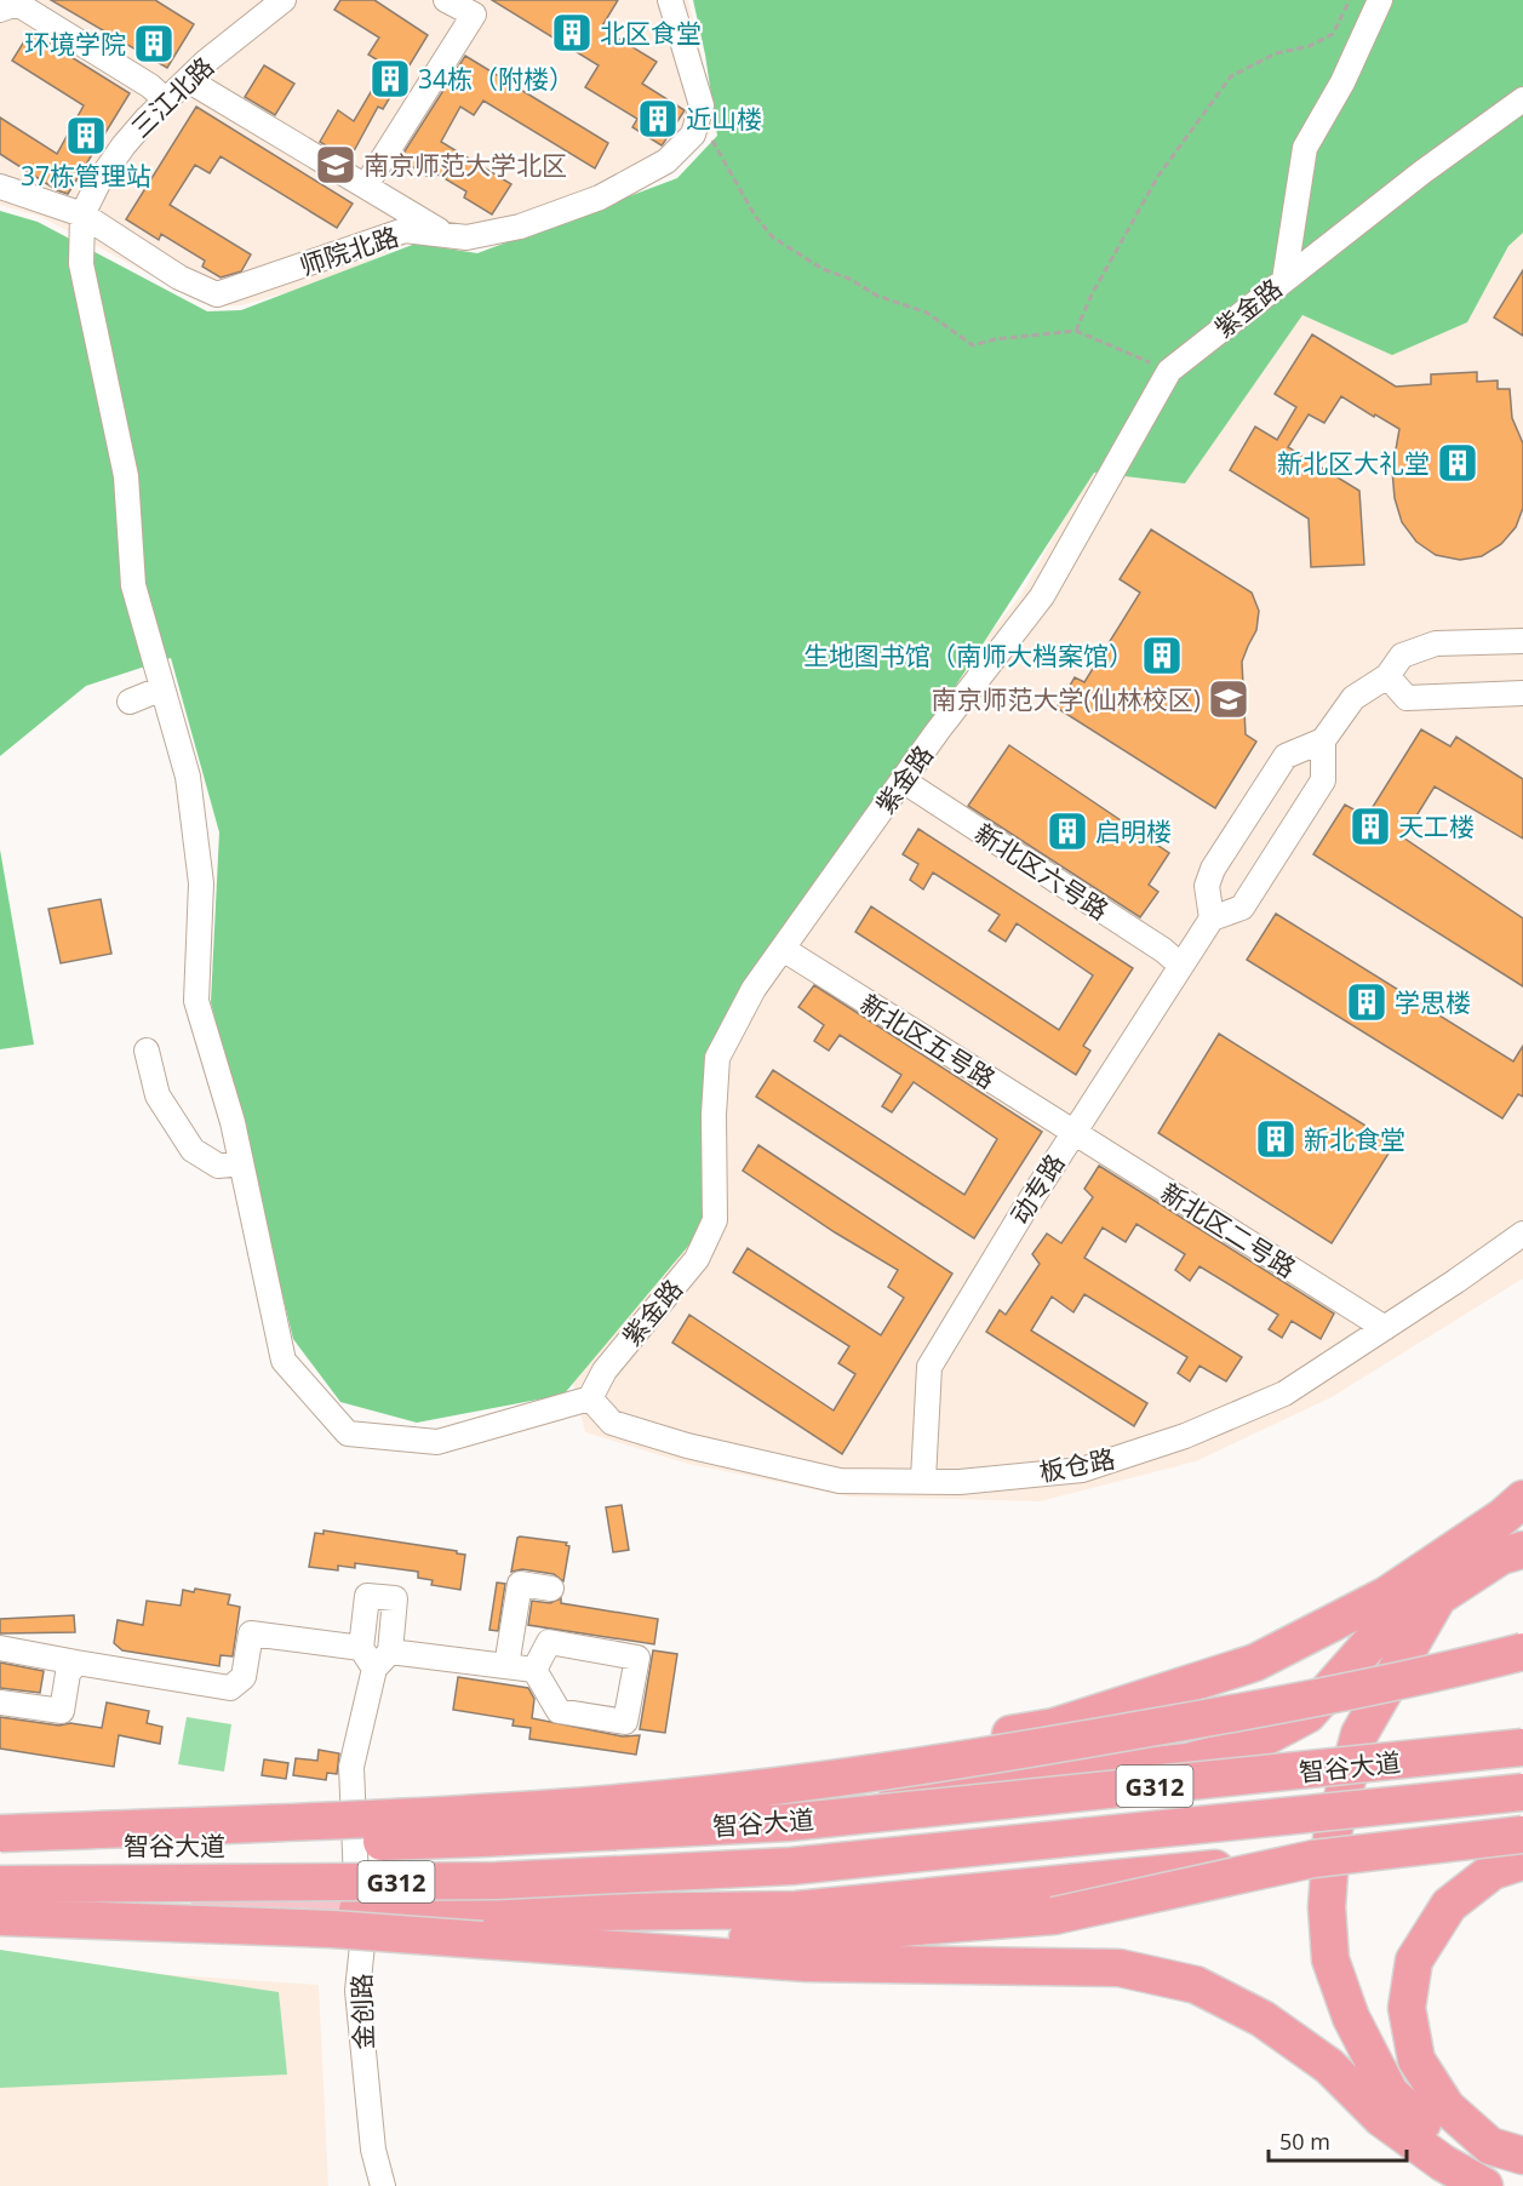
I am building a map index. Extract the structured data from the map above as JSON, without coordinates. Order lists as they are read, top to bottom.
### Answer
{
  "streets": {
    "highway": ["智谷大道", "G312"],
    "street": [
      "三江北路",
      "师院北路",
      "紫金路",
      "新北区六号路",
      "新北区五号路",
      "动专路",
      "新北区二号路",
      "板仓路",
      "金创路"
    ]
  },
  "crossings": [
    ["三江北路", "师院北路"],
    ["紫金路", "新北区六号路"],
    ["紫金路", "新北区五号路"],
    ["紫金路", "板仓路"],
    ["新北区六号路", "动专路"],
    ["新北区五号路", "动专路"],
    ["新北区五号路", "新北区二号路"],
    ["动专路", "新北区二号路"],
    ["动专路", "板仓路"],
    ["新北区二号路", "板仓路"],
    ["智谷大道", "金创路"],
    ["G312", "金创路"]
  ],
  "places": {
    "building": [
      "北区食堂",
      "环境学院",
      "34栋（附楼）",
      "近山楼",
      "37栋管理站",
      "新北区大礼堂",
      "生地图书馆（南师大档案馆）",
      "天工楼",
      "启明楼",
      "学思楼",
      "新北食堂"
    ],
    "school or university": ["南京师范大学北区", "南京师范大学(仙林校区)"]
  },
  "scale_bar": "50 m"
}
